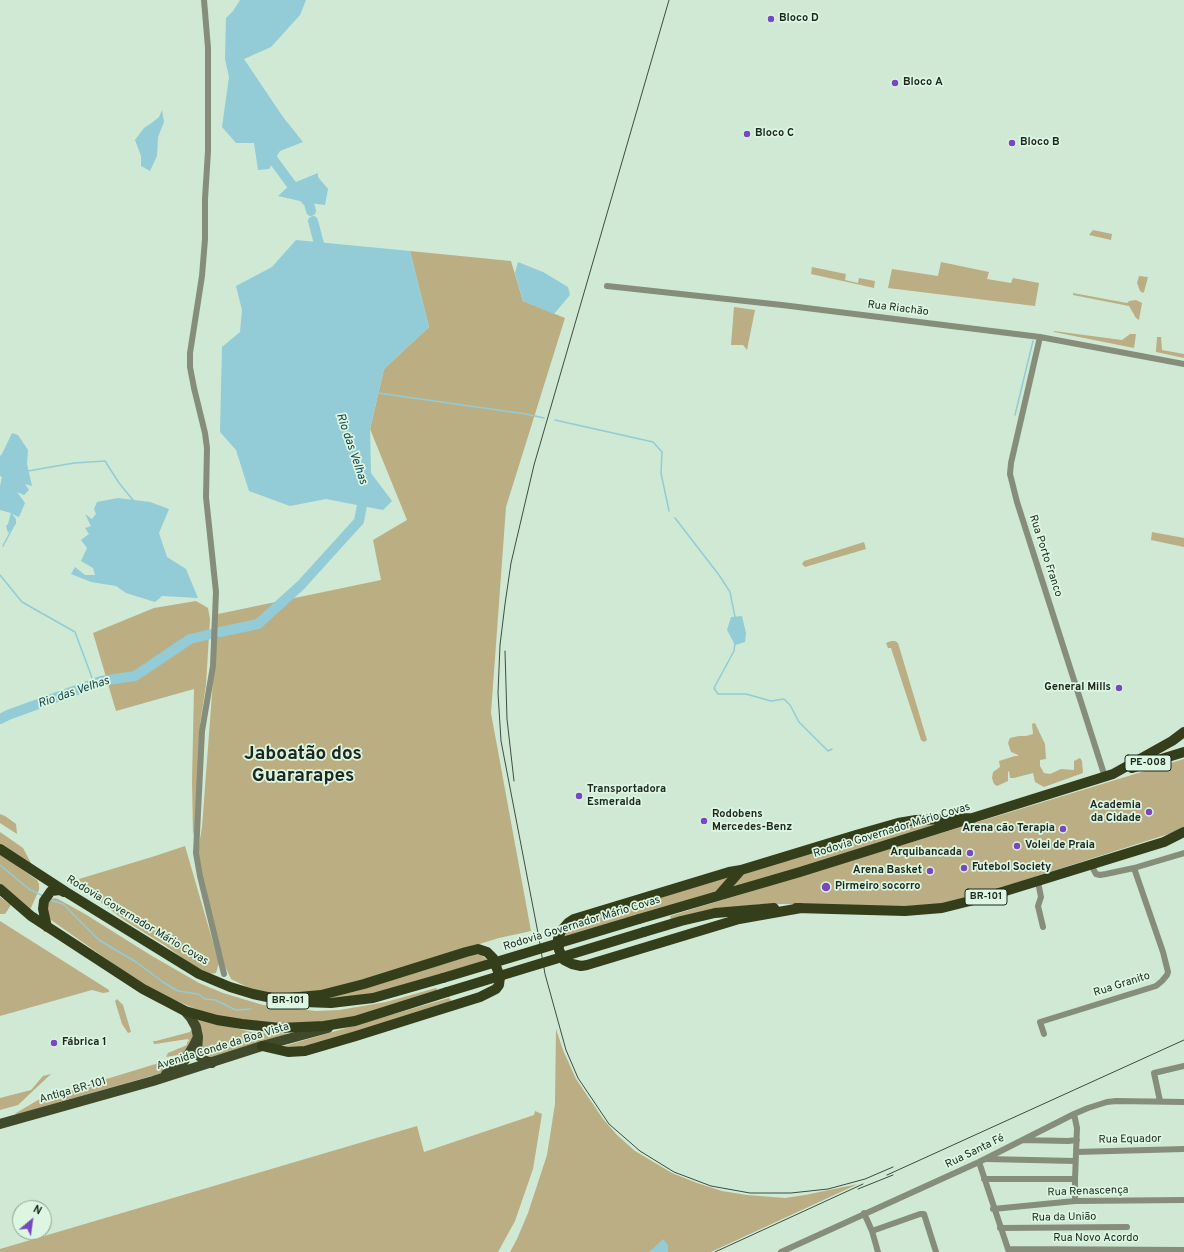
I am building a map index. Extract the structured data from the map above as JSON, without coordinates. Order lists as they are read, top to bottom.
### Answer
{
  "streets": {
    "highway": ["PE-008", "Rodovia Governador Mário Covas", "BR-101"],
    "main road": ["Avenida Conde da Boa Vista", "Antiga BR-101"],
    "street": [
      "Rua Riachão",
      "Rua Porto Franco",
      "Rua Granito",
      "Rua Equador",
      "Rua Santa Fé",
      "Rua Renascença",
      "Rua da União",
      "Rua Novo Acordo"
    ]
  },
  "crossings": [
    ["Rua Riachão", "Rua Porto Franco"],
    ["Rua Porto Franco", "PE-008"],
    ["Rua Porto Franco", "Rodovia Governador Mário Covas"],
    ["PE-008", "Rodovia Governador Mário Covas"],
    ["BR-101", "Avenida Conde da Boa Vista"],
    ["Avenida Conde da Boa Vista", "Antiga BR-101"]
  ],
  "districts": ["Jaboatão dos Guararapes"],
  "water": ["Rio das Velhas"],
  "places": [
    "Bloco D",
    "Bloco A",
    "Bloco C",
    "Bloco B",
    "General Mills",
    "Transportadora Esmeralda",
    "Academia da Cidade",
    "Rodobens Mercedes-Benz",
    "Arena cão Terapia",
    "Volei de Praia",
    "Arquibancada",
    "Futebol Society",
    "Arena Basket",
    "Pirmeiro socorro",
    "Fábrica 1"
  ],
  "north": "top right"
}
